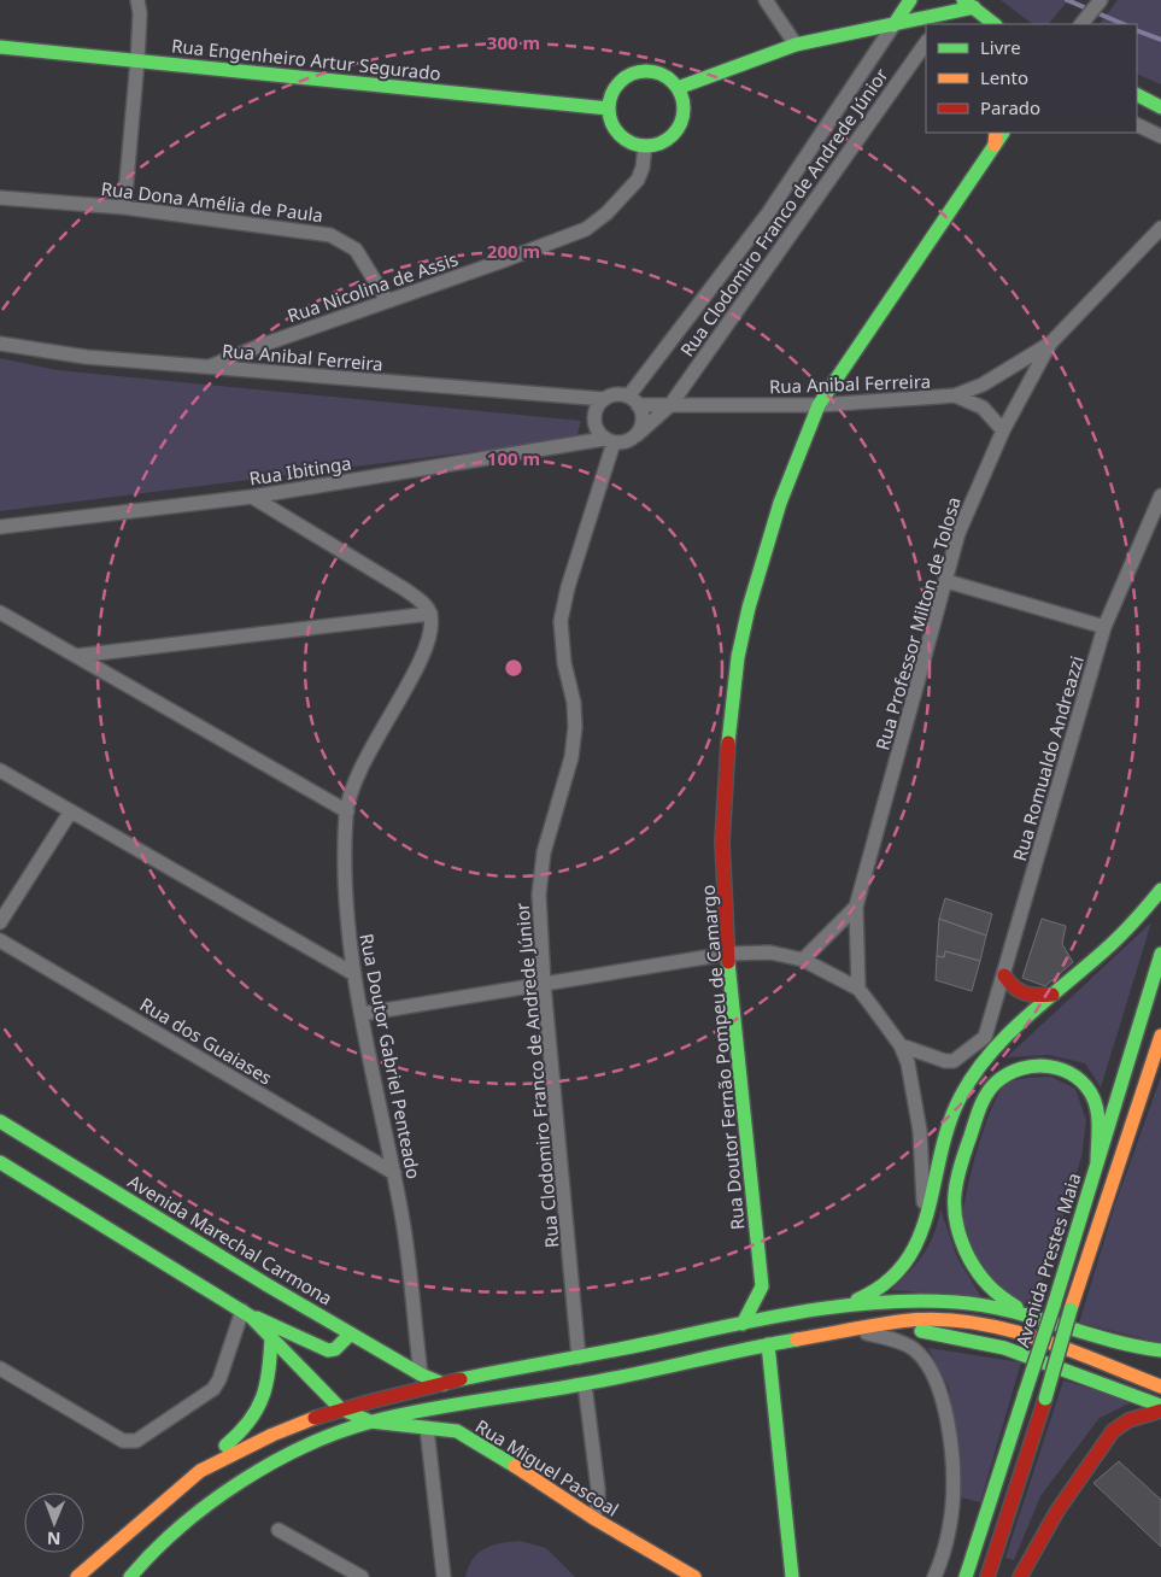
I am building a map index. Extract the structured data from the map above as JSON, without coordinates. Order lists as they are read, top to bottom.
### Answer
{
  "streets": {
    "main road": [
      "Rua Engenheiro Artur Segurado",
      "Rua Doutor Fernão Pompeu de Camargo",
      "Avenida Marechal Carmona",
      "Avenida Prestes Maia",
      "Rua Miguel Pascoal"
    ],
    "street": [
      "Rua Dona Amélia de Paula",
      "Rua Clodomiro Franco de Andrede Júnior",
      "Rua Nicolina de Assis",
      "Rua Anibal Ferreira",
      "Rua Ibitinga",
      "Rua Professor Milton de Tolosa",
      "Rua Romualdo Andreazzi",
      "Rua dos Guaiases",
      "Rua Doutor Gabriel Penteado"
    ]
  },
  "crossings": [
    ["Rua Engenheiro Artur Segurado", "Rua Nicolina de Assis"],
    ["Rua Dona Amélia de Paula", "Rua Nicolina de Assis"],
    ["Rua Clodomiro Franco de Andrede Júnior", "Rua Anibal Ferreira"],
    ["Rua Clodomiro Franco de Andrede Júnior", "Rua Ibitinga"],
    ["Rua Nicolina de Assis", "Rua Anibal Ferreira"],
    ["Rua Anibal Ferreira", "Rua Ibitinga"],
    ["Rua Anibal Ferreira", "Rua Professor Milton de Tolosa"],
    ["Rua Anibal Ferreira", "Rua Doutor Fernão Pompeu de Camargo"],
    ["Rua dos Guaiases", "Rua Doutor Gabriel Penteado"],
    ["Rua Doutor Gabriel Penteado", "Avenida Marechal Carmona"],
    ["Avenida Marechal Carmona", "Rua Miguel Pascoal"]
  ],
  "legend": ["Livre", "Lento", "Parado"],
  "north": "bottom",
  "rings": ["300 m", "200 m", "100 m"]
}
